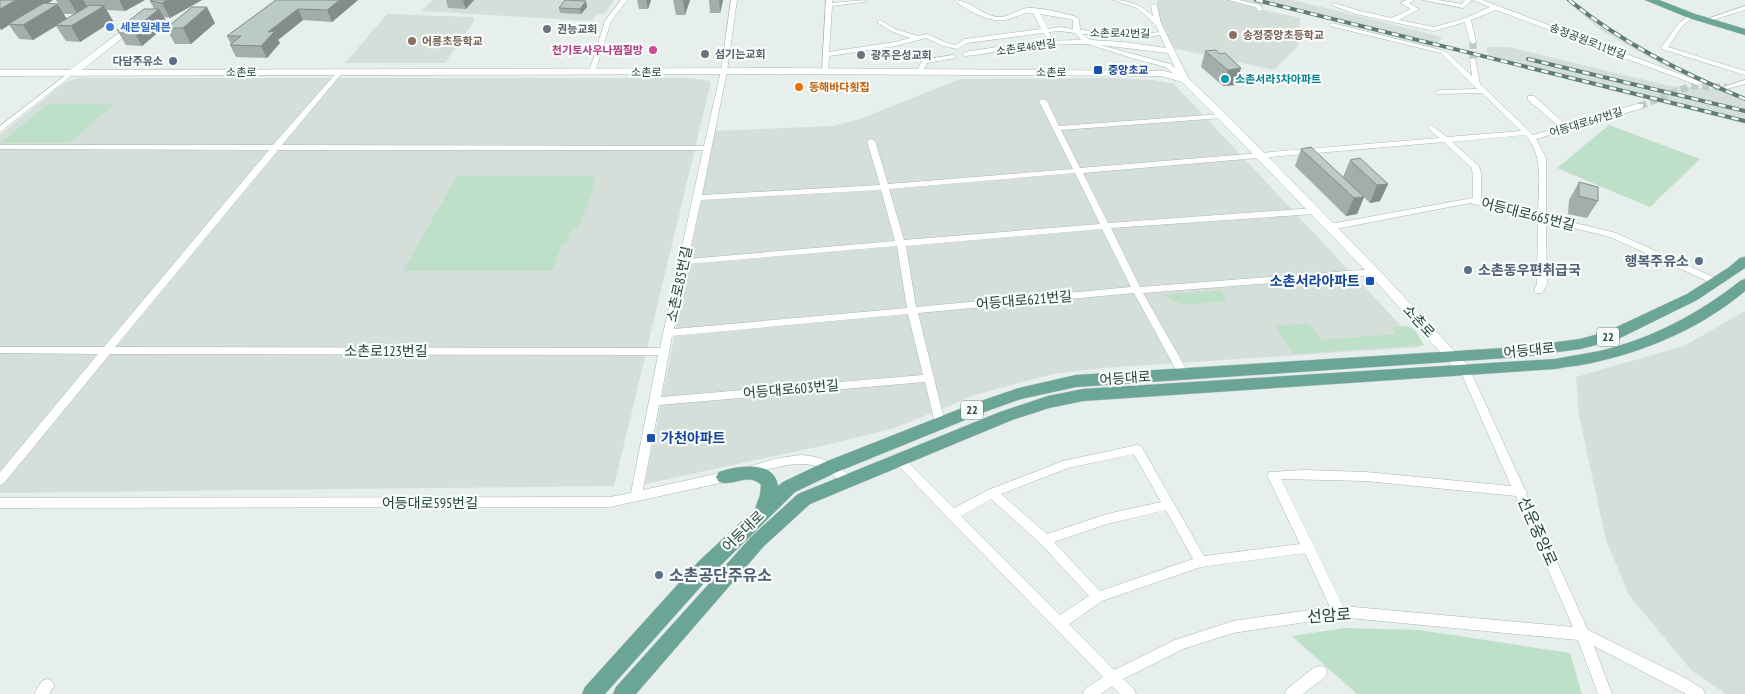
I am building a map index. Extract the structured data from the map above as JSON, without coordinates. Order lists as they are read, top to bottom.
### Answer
{
  "streets": {
    "main road": ["22", "어등대로"],
    "street": [
      "소촌로42번길",
      "송정공원로11번길",
      "소촌로46번길",
      "소촌로",
      "어등대로647번길",
      "어등대로665번길",
      "소촌로85번길",
      "어등대로621번길",
      "소촌로123번길",
      "어등대로603번길",
      "어등대로595번길",
      "선운중앙로",
      "선암로"
    ]
  },
  "crossings": [
    ["소촌로42번길", "소촌로46번길"],
    ["소촌로42번길", "소촌로"],
    ["소촌로46번길", "소촌로"],
    ["소촌로", "어등대로665번길"],
    ["소촌로", "소촌로85번길"],
    ["소촌로", "어등대로"],
    ["소촌로", "선운중앙로"],
    ["어등대로647번길", "어등대로665번길"],
    ["어등대로665번길", "어등대로"],
    ["소촌로85번길", "어등대로621번길"],
    ["소촌로85번길", "소촌로123번길"],
    ["소촌로85번길", "어등대로603번길"],
    ["소촌로85번길", "어등대로595번길"],
    ["어등대로", "어등대로595번길"],
    ["어등대로", "선운중앙로"],
    ["선운중앙로", "선암로"]
  ],
  "places": {
    "other": [
      "세븐일레븐",
      "권능교회",
      "송정중앙초등학교",
      "어룡초등학교",
      "천기토사우나찜질방",
      "섬기는교회",
      "광주은성교회",
      "다담주유소",
      "소촌서라3차아파트",
      "동해바다횟집",
      "행복주유소",
      "소촌동우편취급국",
      "소촌공단주유소"
    ],
    "transit": ["중앙초교", "소촌서라아파트", "가천아파트"]
  }
}
